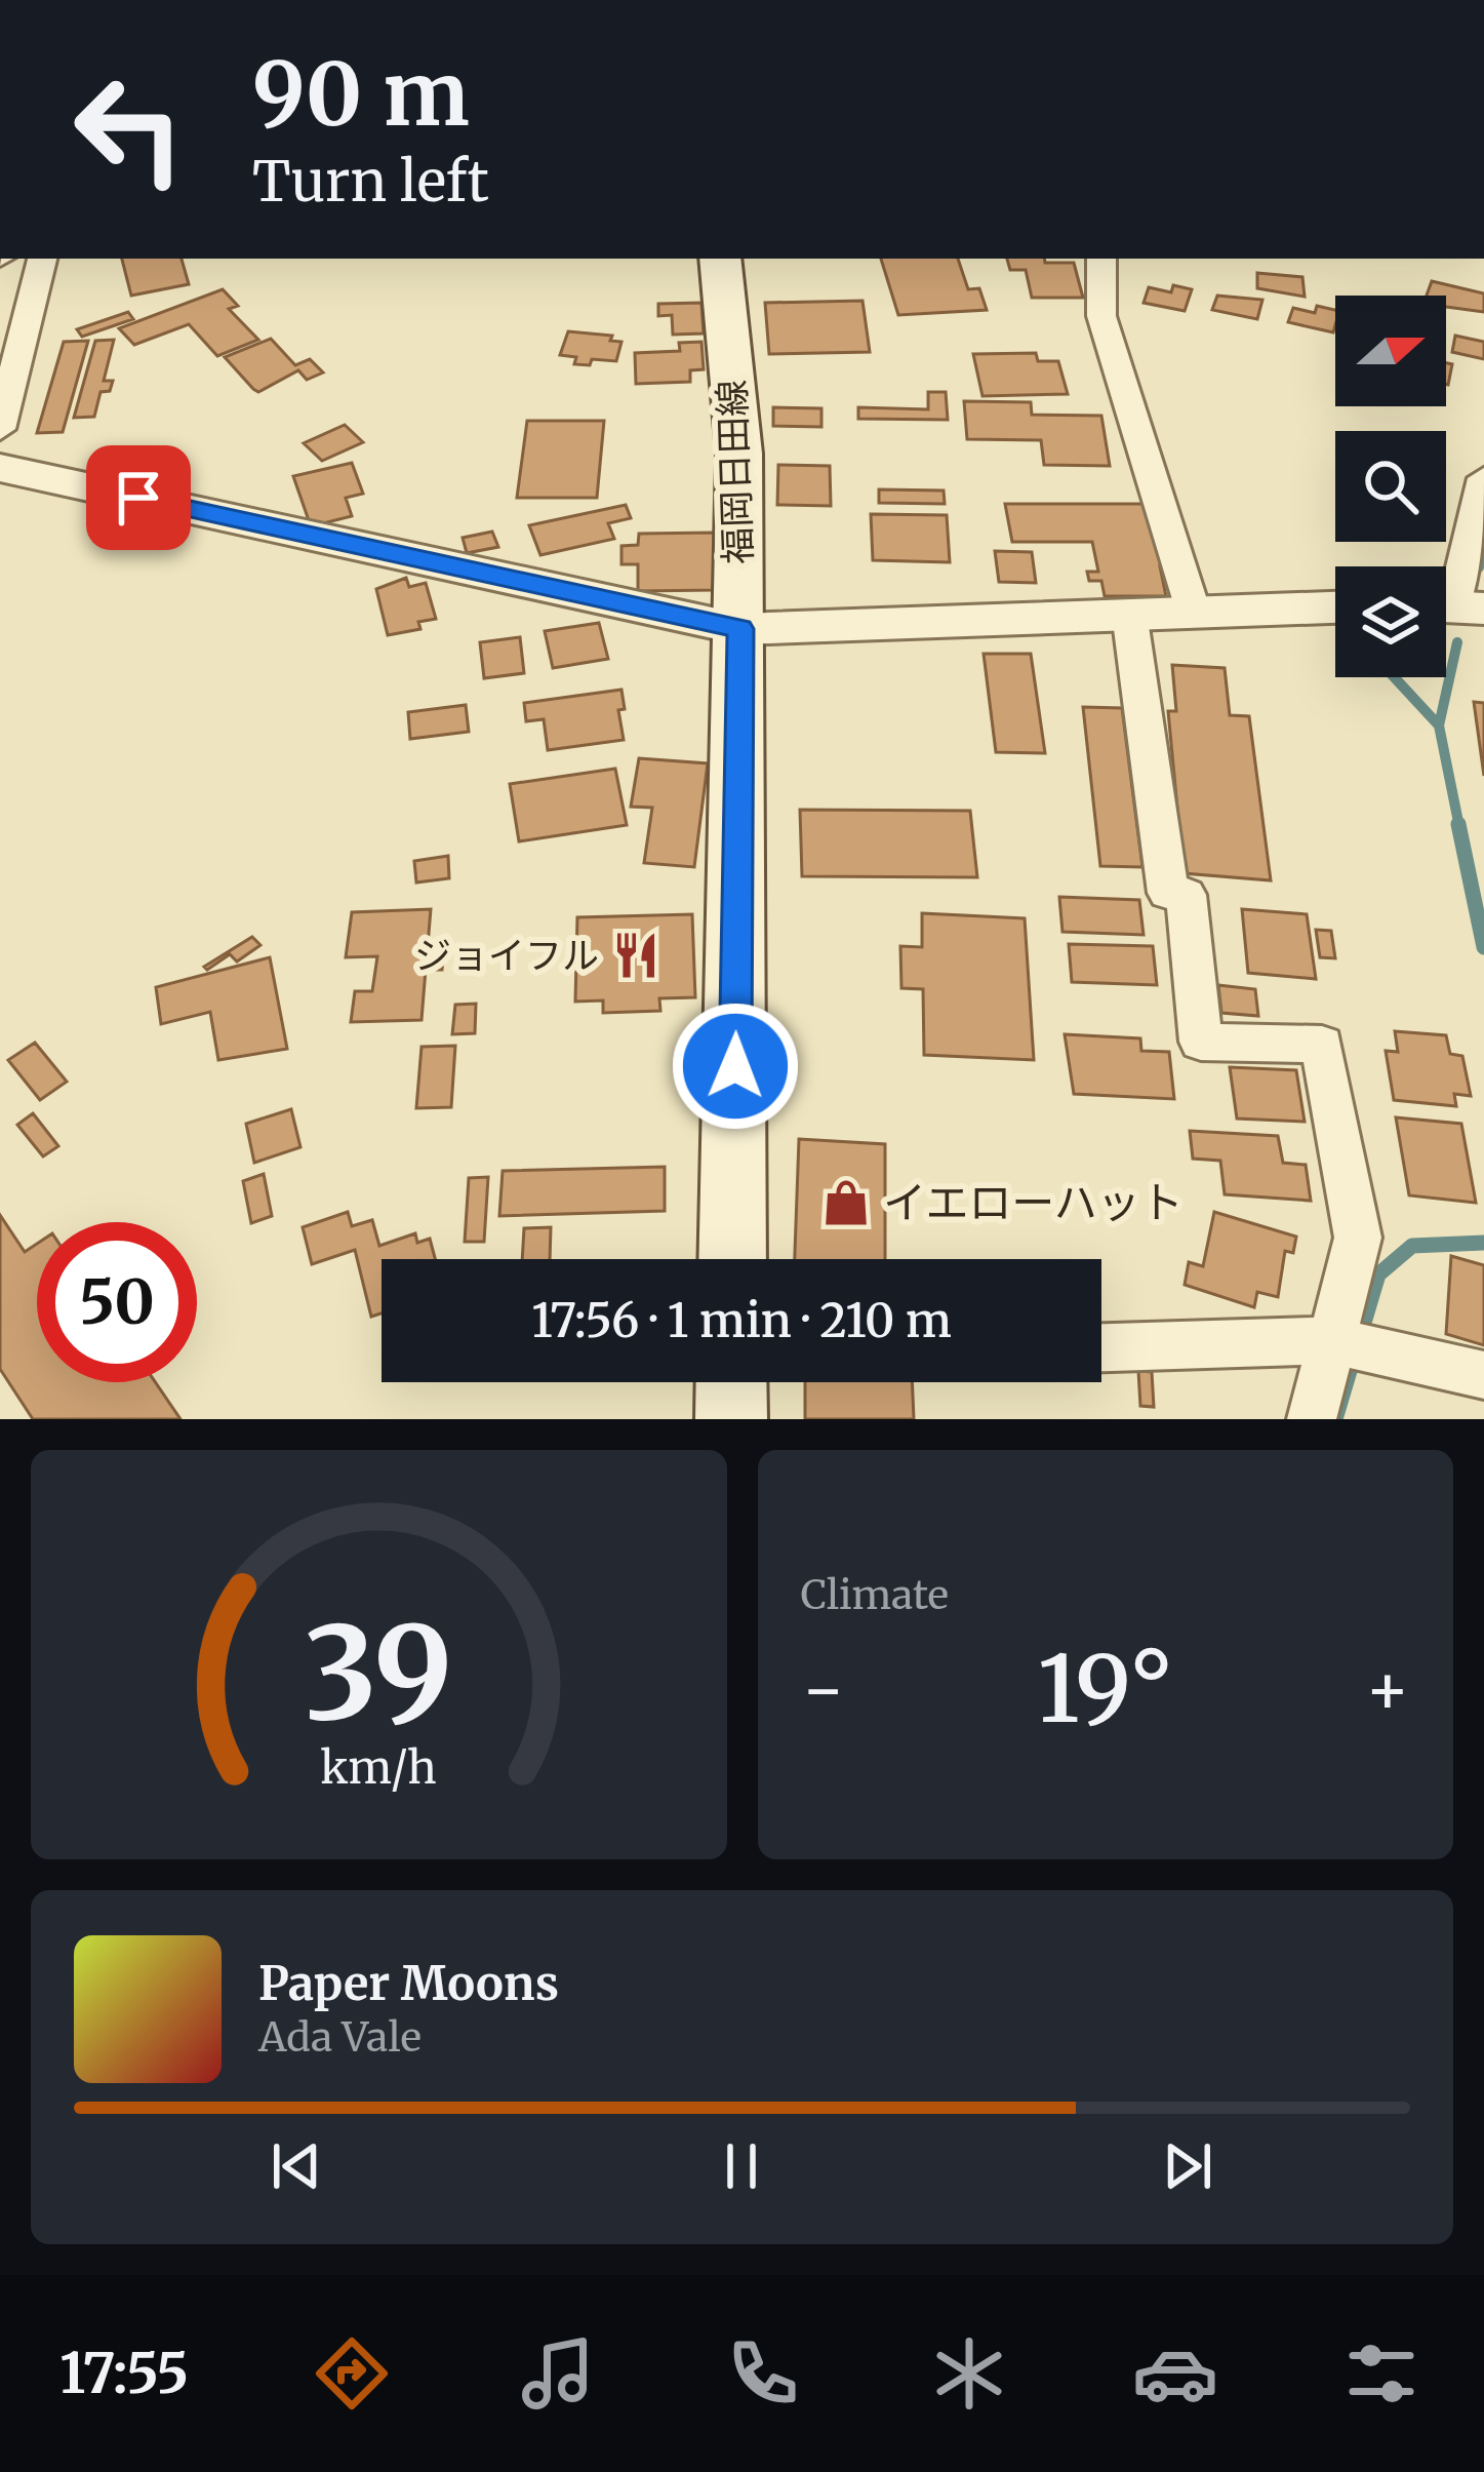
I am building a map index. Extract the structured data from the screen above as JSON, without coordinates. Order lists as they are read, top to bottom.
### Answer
{
  "streets": {
    "main road": ["福岡日田線"]
  },
  "places": {
    "restaurant": ["ジョイフル"],
    "shop": ["イエローハット"]
  },
  "north": "right",
  "page": {
    "turn": ["90 m", "Turn left"],
    "limit": "50",
    "trip": "17:56 · 1 min · 210 m",
    "tile": "Climate",
    "heat": ["−", "19°", "+"],
    "song": ["Paper Moons", "Ada Vale"],
    "tabs": "17:55",
    "gauge": ["39", "km/h"]
  }
}
